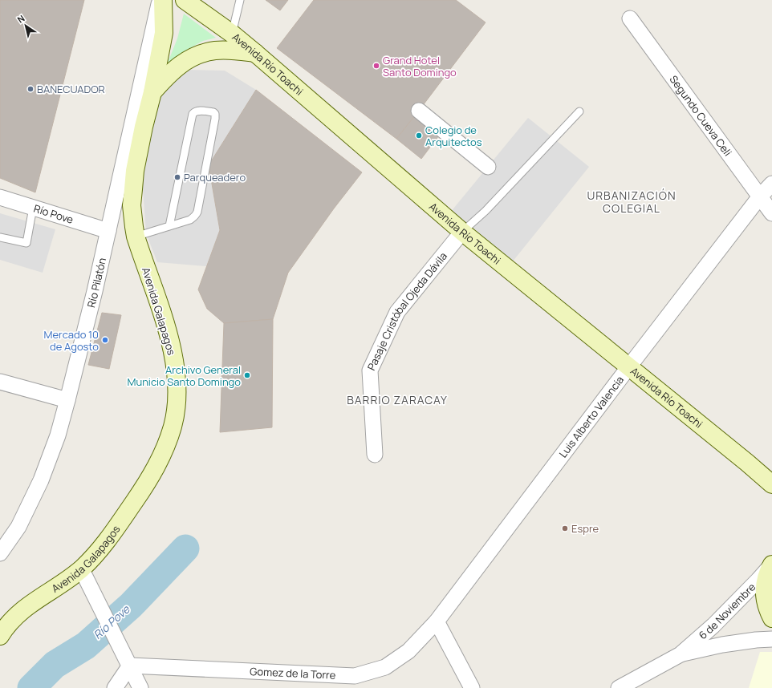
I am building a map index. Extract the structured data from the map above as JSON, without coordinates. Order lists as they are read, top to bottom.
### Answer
{
  "streets": {
    "main road": ["Avenida Río Toachi", "Avenida Galapagos"],
    "street": [
      "Segundo Cueva Celi",
      "Río Pove",
      "Río Pilatón",
      "Pasaje Cristóbal Ojeda Dávila",
      "Luis Alberto Valencia",
      "6 de Noviembre",
      "Gomez de la Torre"
    ]
  },
  "crossings": [
    ["Avenida Río Toachi", "Pasaje Cristóbal Ojeda Dávila"],
    ["Avenida Río Toachi", "Luis Alberto Valencia"],
    ["Segundo Cueva Celi", "Luis Alberto Valencia"],
    ["Río Pove", "Río Pilatón"],
    ["Luis Alberto Valencia", "Gomez de la Torre"]
  ],
  "districts": ["URBANIZACIÓN COLEGIAL", "BARRIO ZARACAY"],
  "water": ["Río Pove"],
  "places": [
    "Grand Hotel Santo Domingo",
    "BANECUADOR",
    "Colegio de Arquitectos",
    "Parqueadero",
    "Mercado 10 de Agosto",
    "Archivo General Municio Santo Domingo",
    "Espre"
  ],
  "north": "top left"
}
